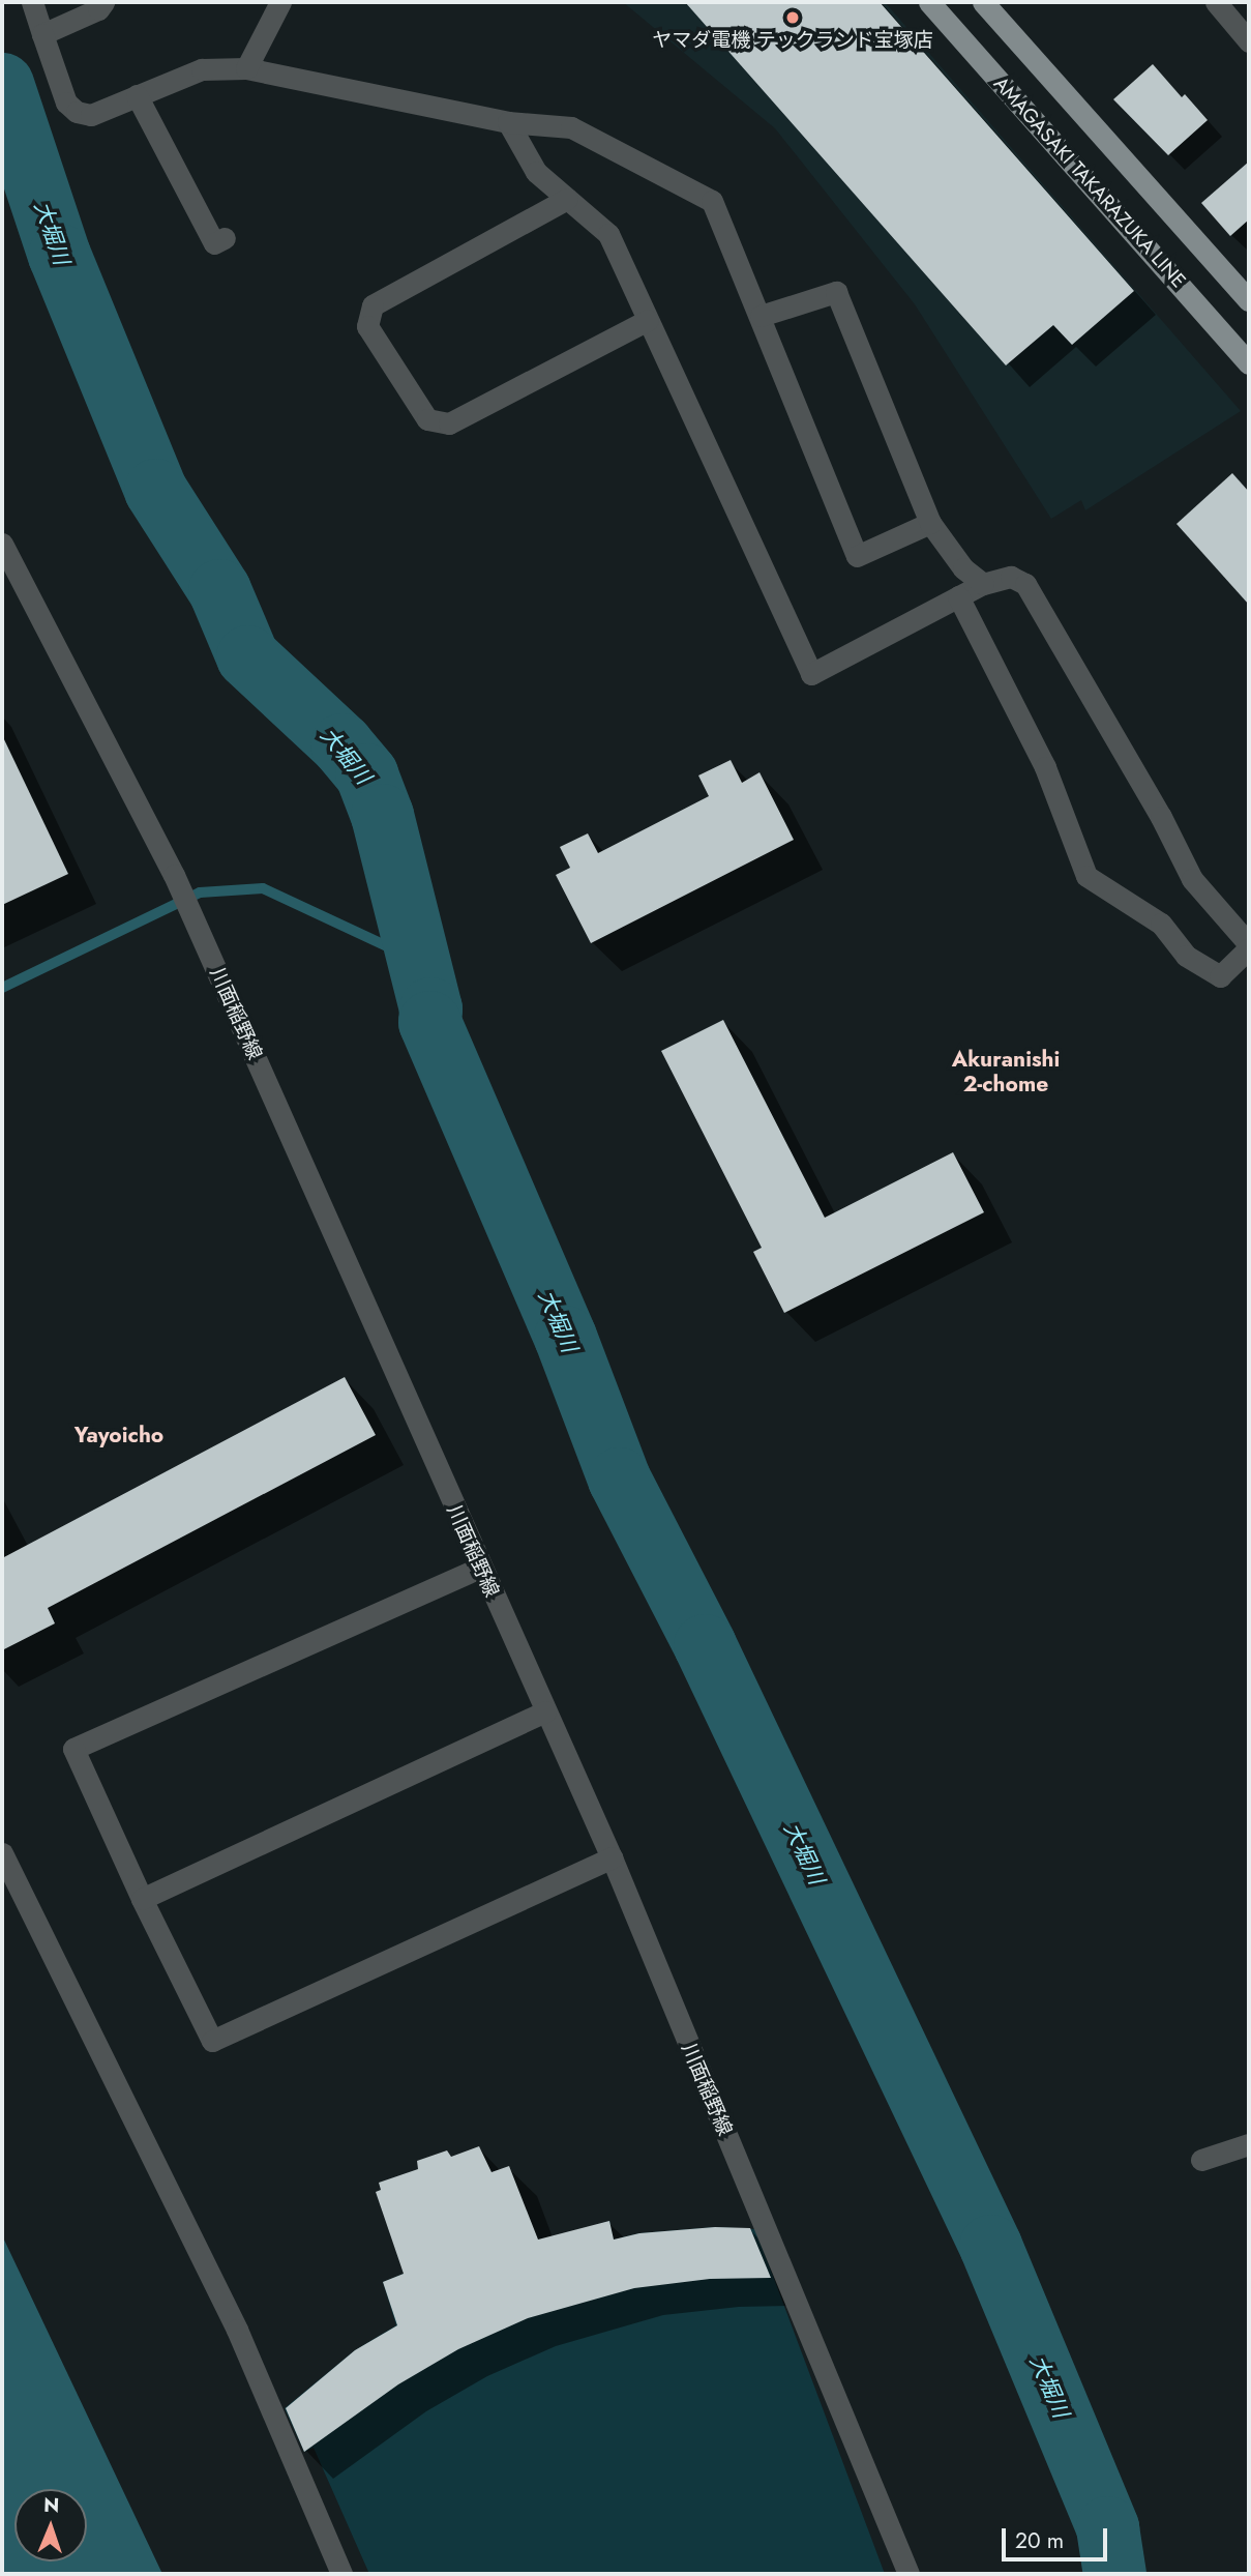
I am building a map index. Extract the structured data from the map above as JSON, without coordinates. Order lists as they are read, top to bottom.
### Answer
{
  "streets": {
    "main road": ["AMAGASAKI TAKARAZUKA LINE"],
    "street": ["川面稲野線"]
  },
  "districts": ["Akuranishi 2-chome", "Yayoicho"],
  "water": ["大堀川"],
  "places": ["ヤマダ電機 テックランド宝塚店"],
  "scale_bar": "20 m",
  "north": "top"
}
